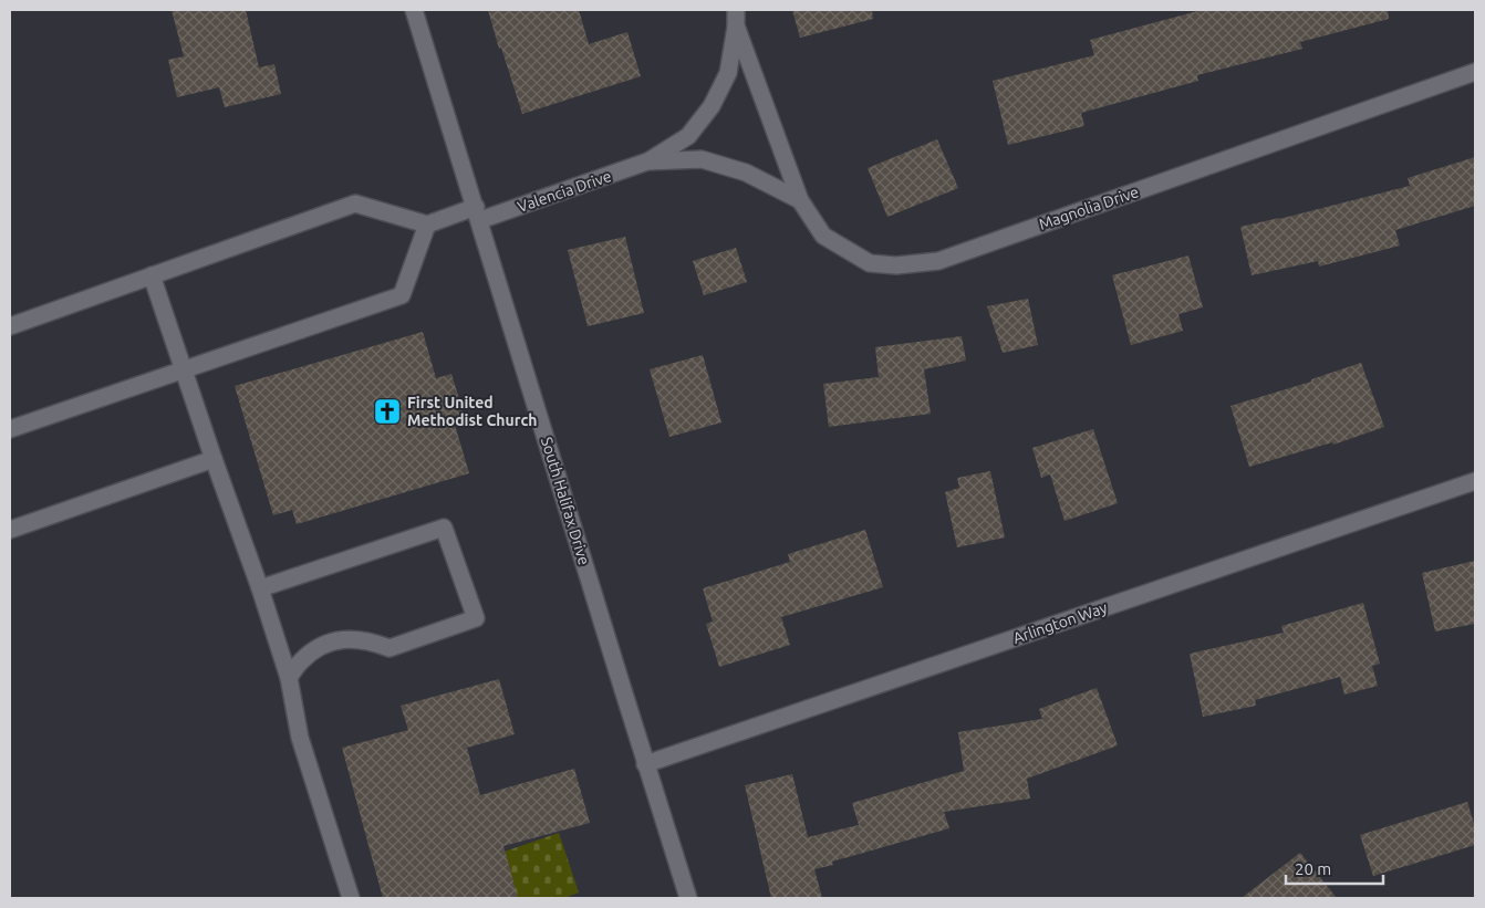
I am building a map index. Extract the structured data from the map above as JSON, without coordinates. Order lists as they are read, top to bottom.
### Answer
{
  "streets": {
    "street": [
      "Valencia Drive",
      "Magnolia Drive",
      "South Halifax Drive",
      "Arlington Way"
    ]
  },
  "crossings": [
    ["Valencia Drive", "Magnolia Drive"],
    ["Valencia Drive", "South Halifax Drive"],
    ["South Halifax Drive", "Arlington Way"]
  ],
  "places": {
    "church": ["First United Methodist Church"]
  },
  "scale_bar": "20 m"
}
